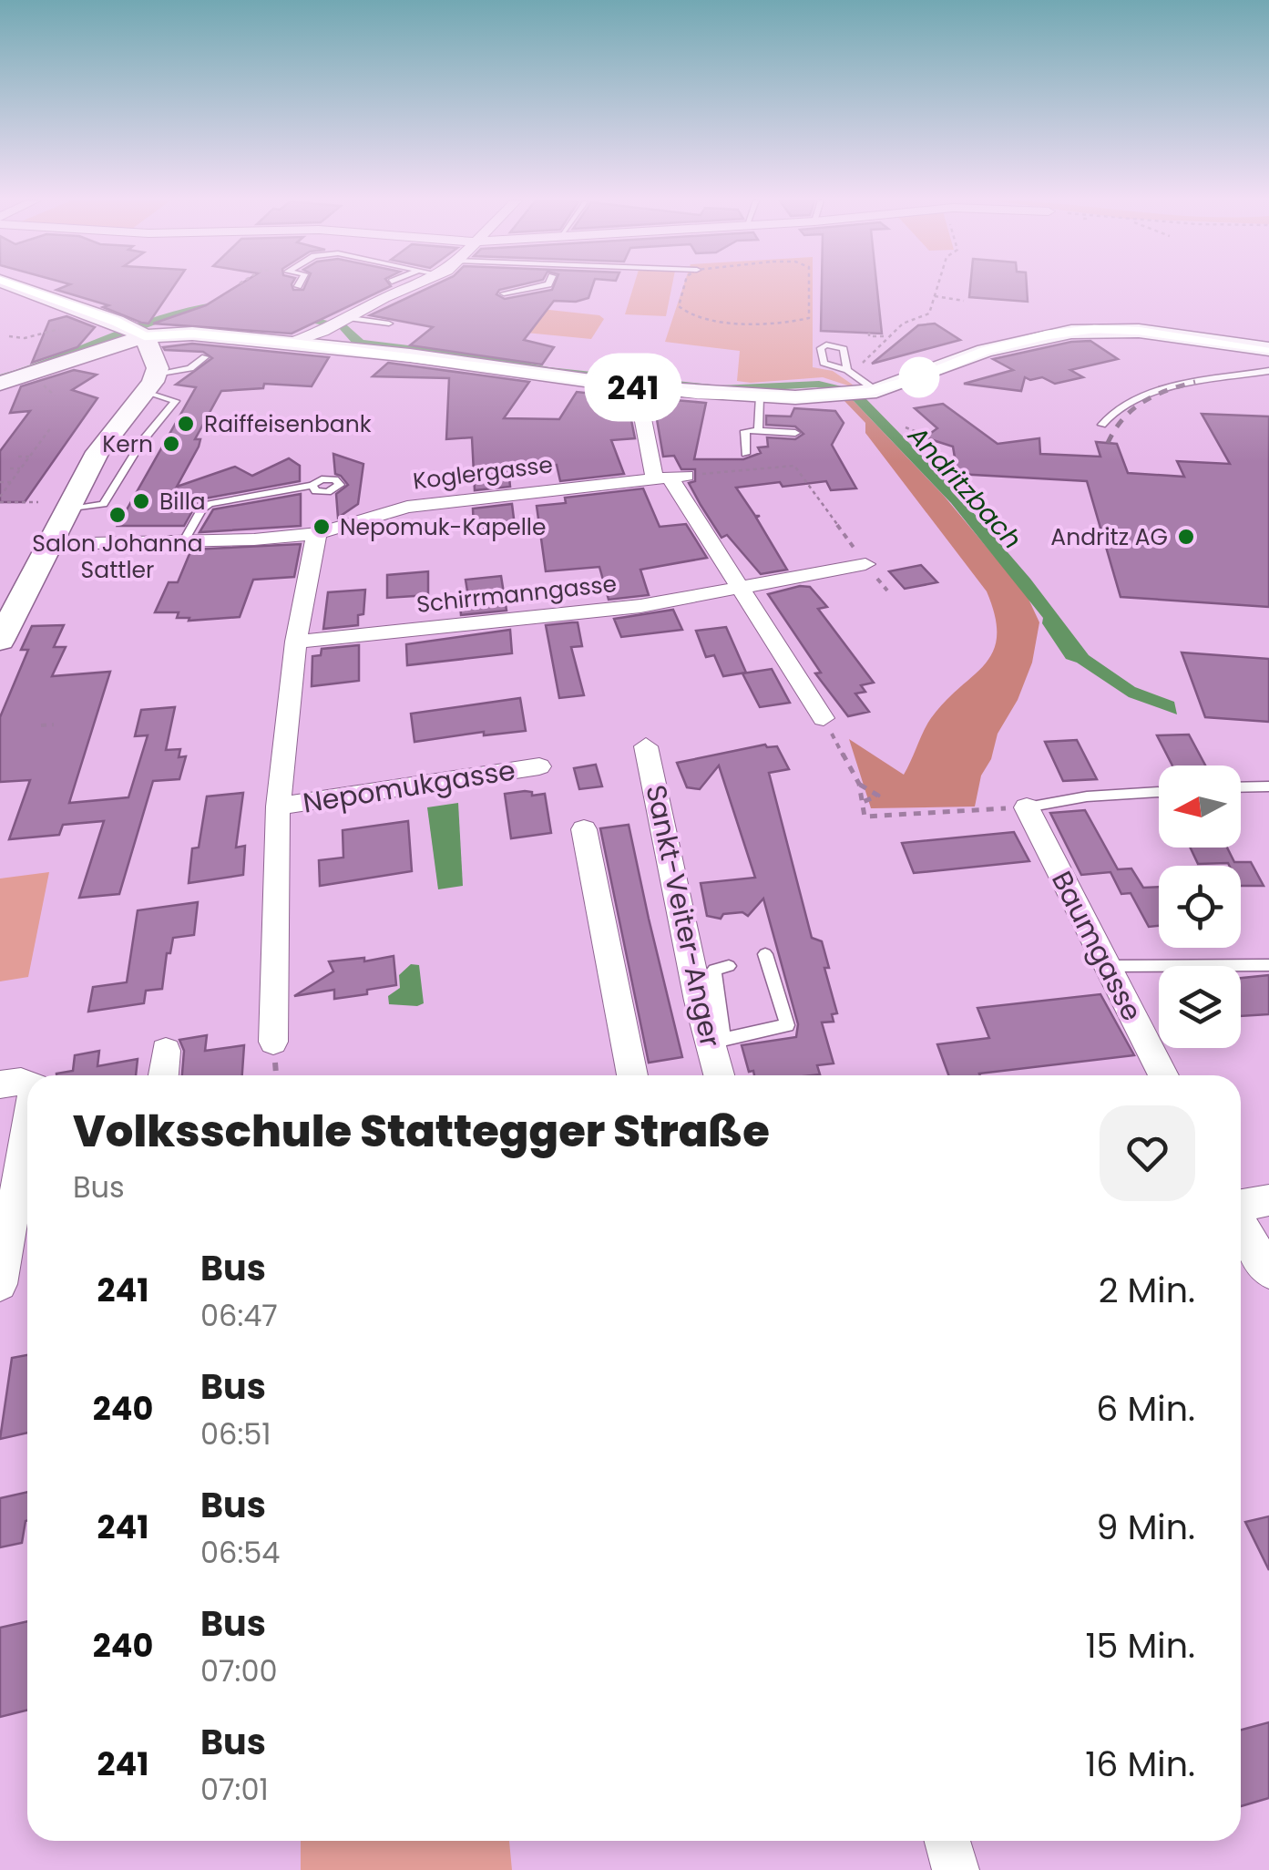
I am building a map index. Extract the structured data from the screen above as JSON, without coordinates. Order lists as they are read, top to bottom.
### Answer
{
  "streets": {
    "street": [
      "Koglergasse",
      "Schirrmanngasse",
      "Nepomukgasse",
      "Sankt-Veiter-Anger",
      "Baumgasse"
    ]
  },
  "crossings": [
    ["Koglergasse", "Nepomukgasse"],
    ["Schirrmanngasse", "Nepomukgasse"]
  ],
  "water": ["Andritzbach"],
  "places": [
    "Raiffeisenbank",
    "Kern",
    "Billa",
    "Salon Johanna Sattler",
    "Nepomuk-Kapelle",
    "Andritz AG"
  ],
  "lines": ["bus line 241"],
  "north": "left",
  "page": {
    "on_map": "241",
    "heading": ["Volksschule Stattegger Straße", "Bus"],
    "list": [
      {
        "mark": "241",
        "name": "Bus",
        "note": "06:47",
        "value": "2 Min."
      },
      {
        "mark": "240",
        "name": "Bus",
        "note": "06:51",
        "value": "6 Min."
      },
      {
        "mark": "241",
        "name": "Bus",
        "note": "06:54",
        "value": "9 Min."
      },
      {
        "mark": "240",
        "name": "Bus",
        "note": "07:00",
        "value": "15 Min."
      },
      {
        "mark": "241",
        "name": "Bus",
        "note": "07:01",
        "value": "16 Min."
      }
    ]
  }
}
